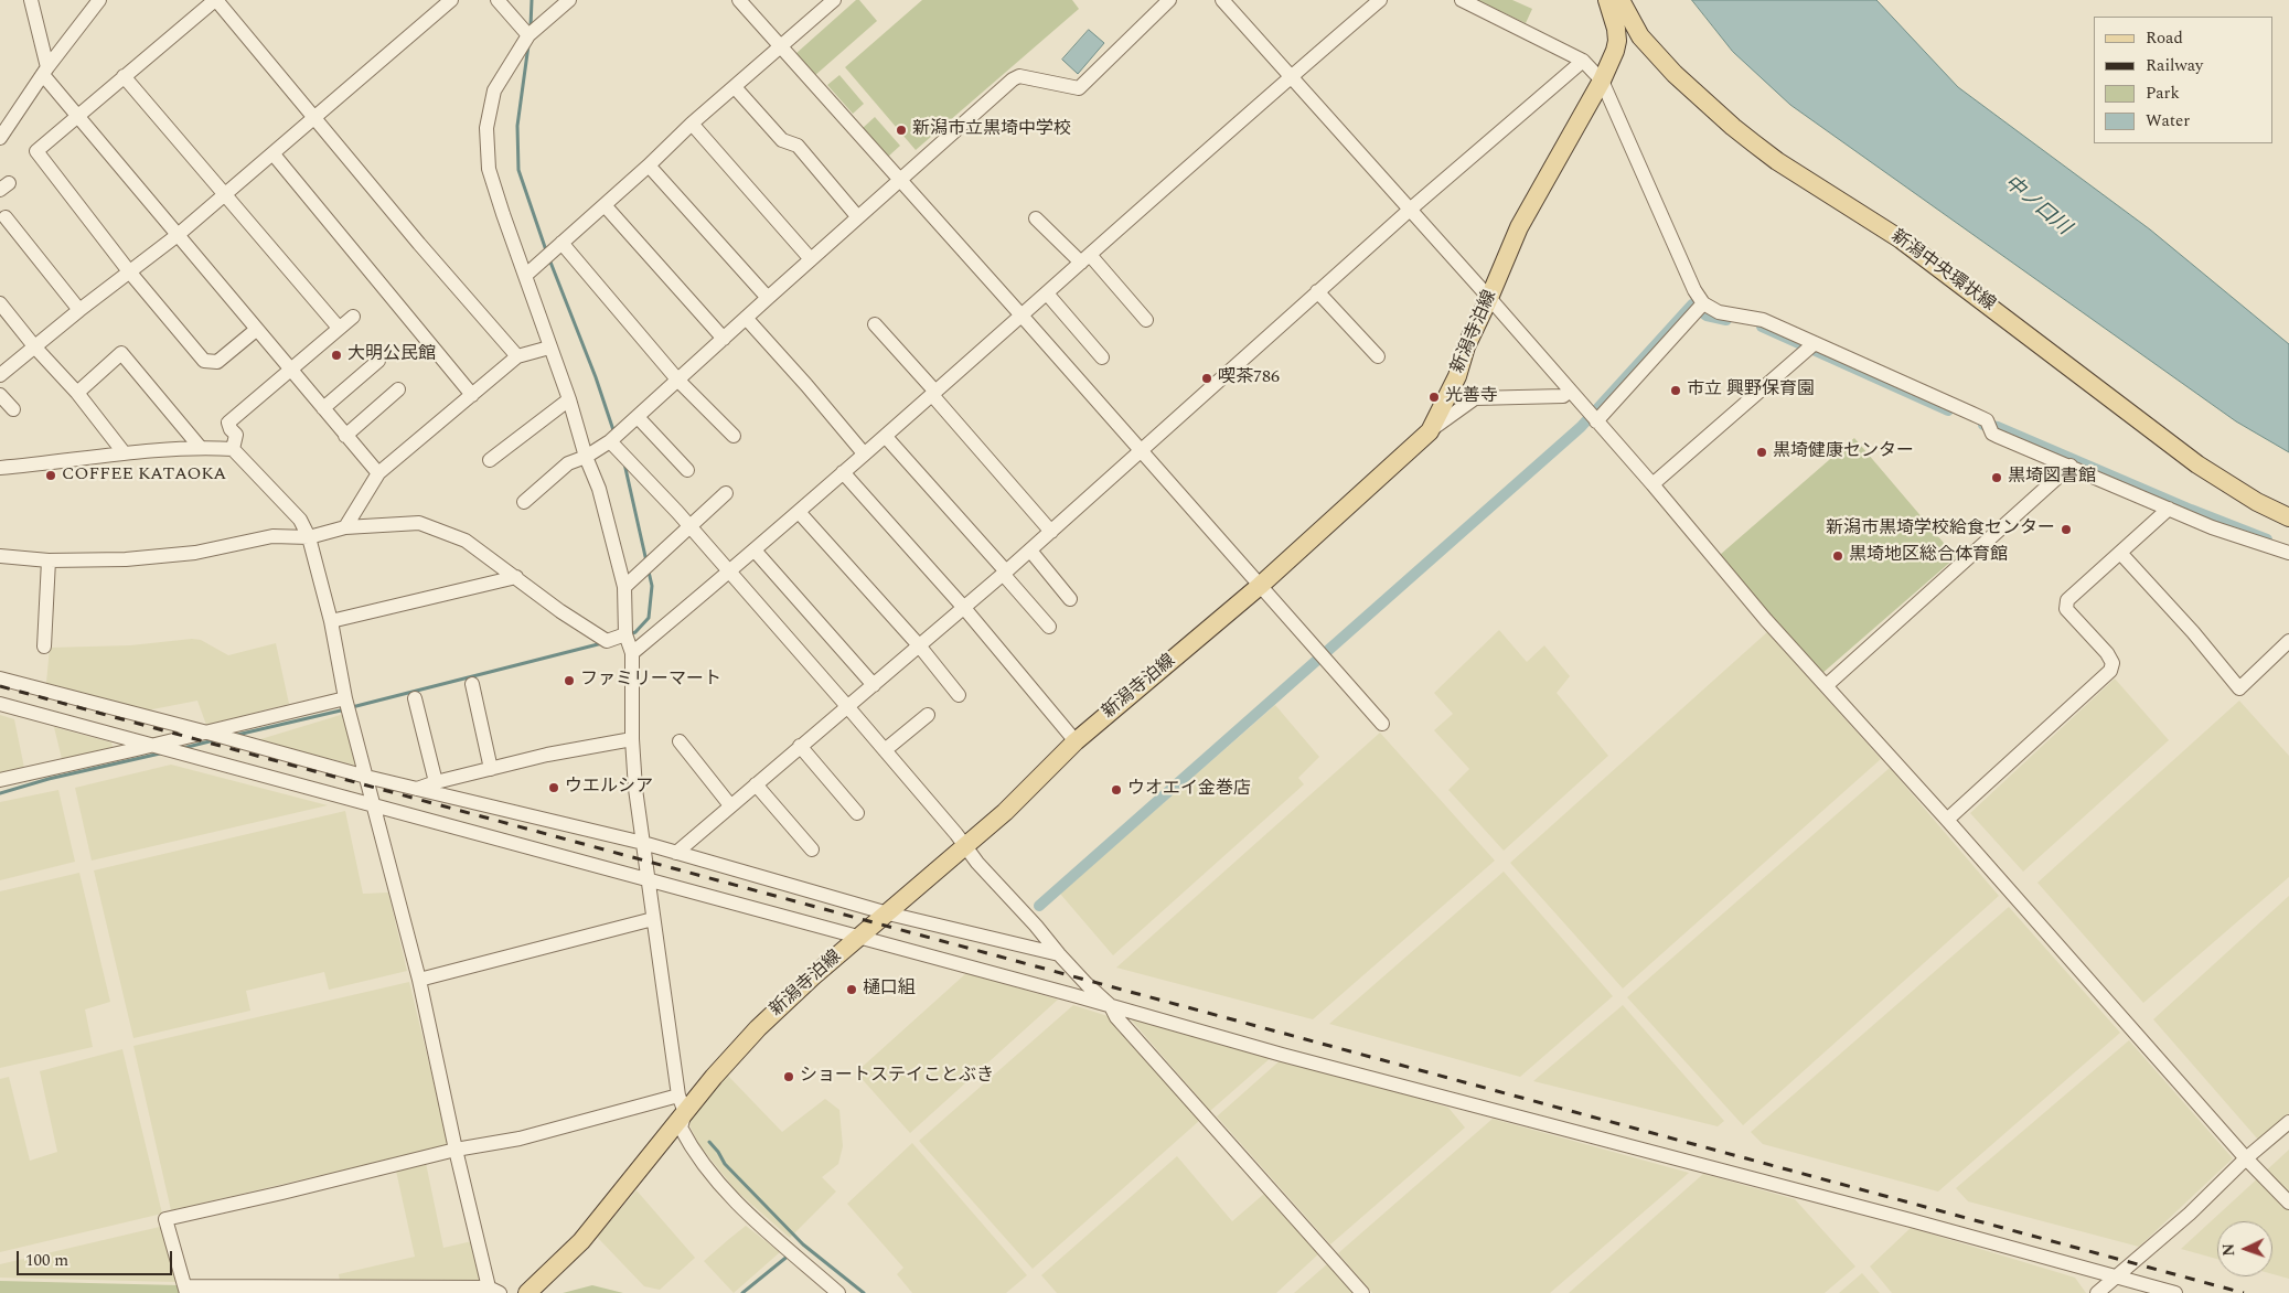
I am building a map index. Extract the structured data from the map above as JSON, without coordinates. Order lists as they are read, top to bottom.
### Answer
{
  "streets": {
    "main road": ["新潟中央環状線", "新潟寺泊線"]
  },
  "water": ["中ノ口川"],
  "places": [
    "新潟市立黒埼中学校",
    "大明公民館",
    "喫茶786",
    "市立 興野保育園",
    "光善寺",
    "黒埼健康センター",
    "COFFEE KATAOKA",
    "黒埼図書館",
    "新潟市黒埼学校給食センター",
    "黒埼地区総合体育館",
    "ファミリーマート",
    "ウエルシア",
    "ウオエイ金巻店",
    "樋口組",
    "ショートステイことぶき"
  ],
  "legend": [
    "Road",
    "Railway",
    "Park",
    "Water"
  ],
  "scale_bar": "100 m",
  "north": "left"
}
